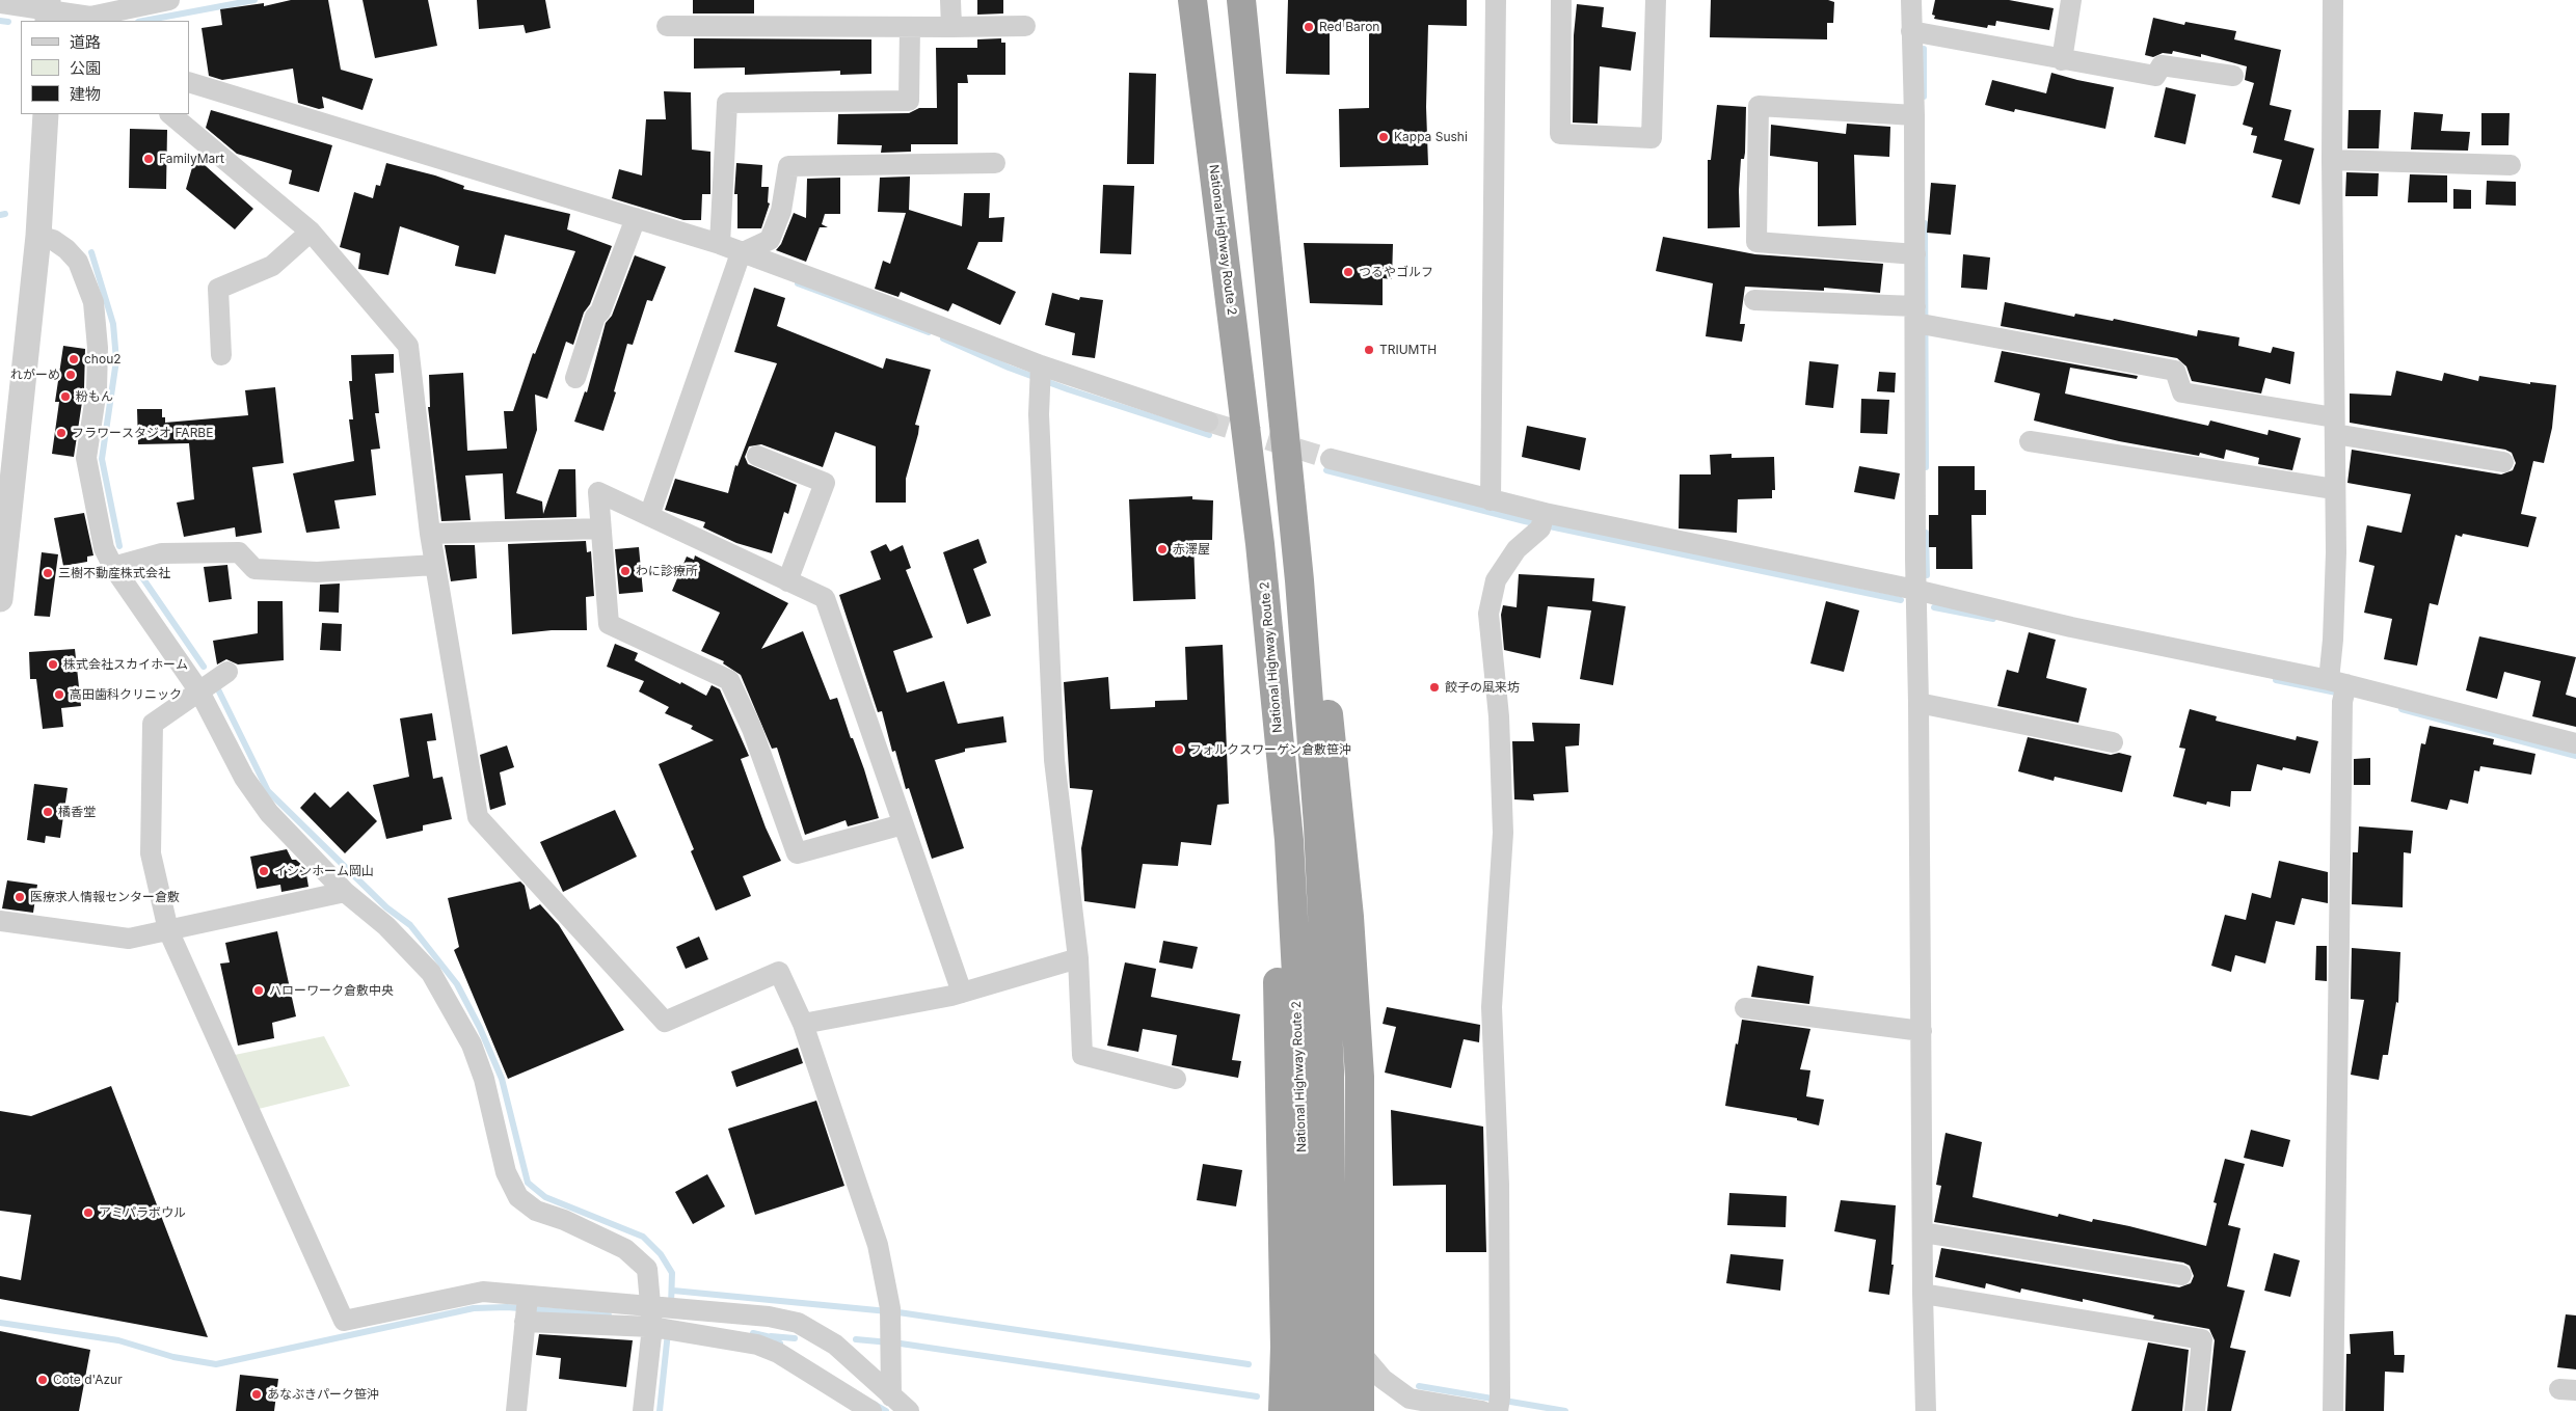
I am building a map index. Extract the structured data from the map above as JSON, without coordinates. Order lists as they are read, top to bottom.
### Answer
{
  "streets": {
    "highway": ["National Highway Route 2"]
  },
  "places": [
    "Red Baron",
    "Kappa Sushi",
    "FamilyMart",
    "つるやゴルフ",
    "TRIUMTH",
    "chou2",
    "れがーめ",
    "粉もん",
    "フラワースタジオ FARBE",
    "赤澤屋",
    "わに診療所",
    "三樹不動産株式会社",
    "株式会社スカイホーム",
    "餃子の風来坊",
    "高田歯科クリニック",
    "フォルクスワーゲン倉敷笹沖",
    "橘香堂",
    "イシンホーム岡山",
    "医療求人情報センター倉敷",
    "ハローワーク倉敷中央",
    "アミパラボウル",
    "Cote d'Azur",
    "あなぶきパーク笹沖"
  ],
  "legend": ["道路", "公園", "建物"]
}
